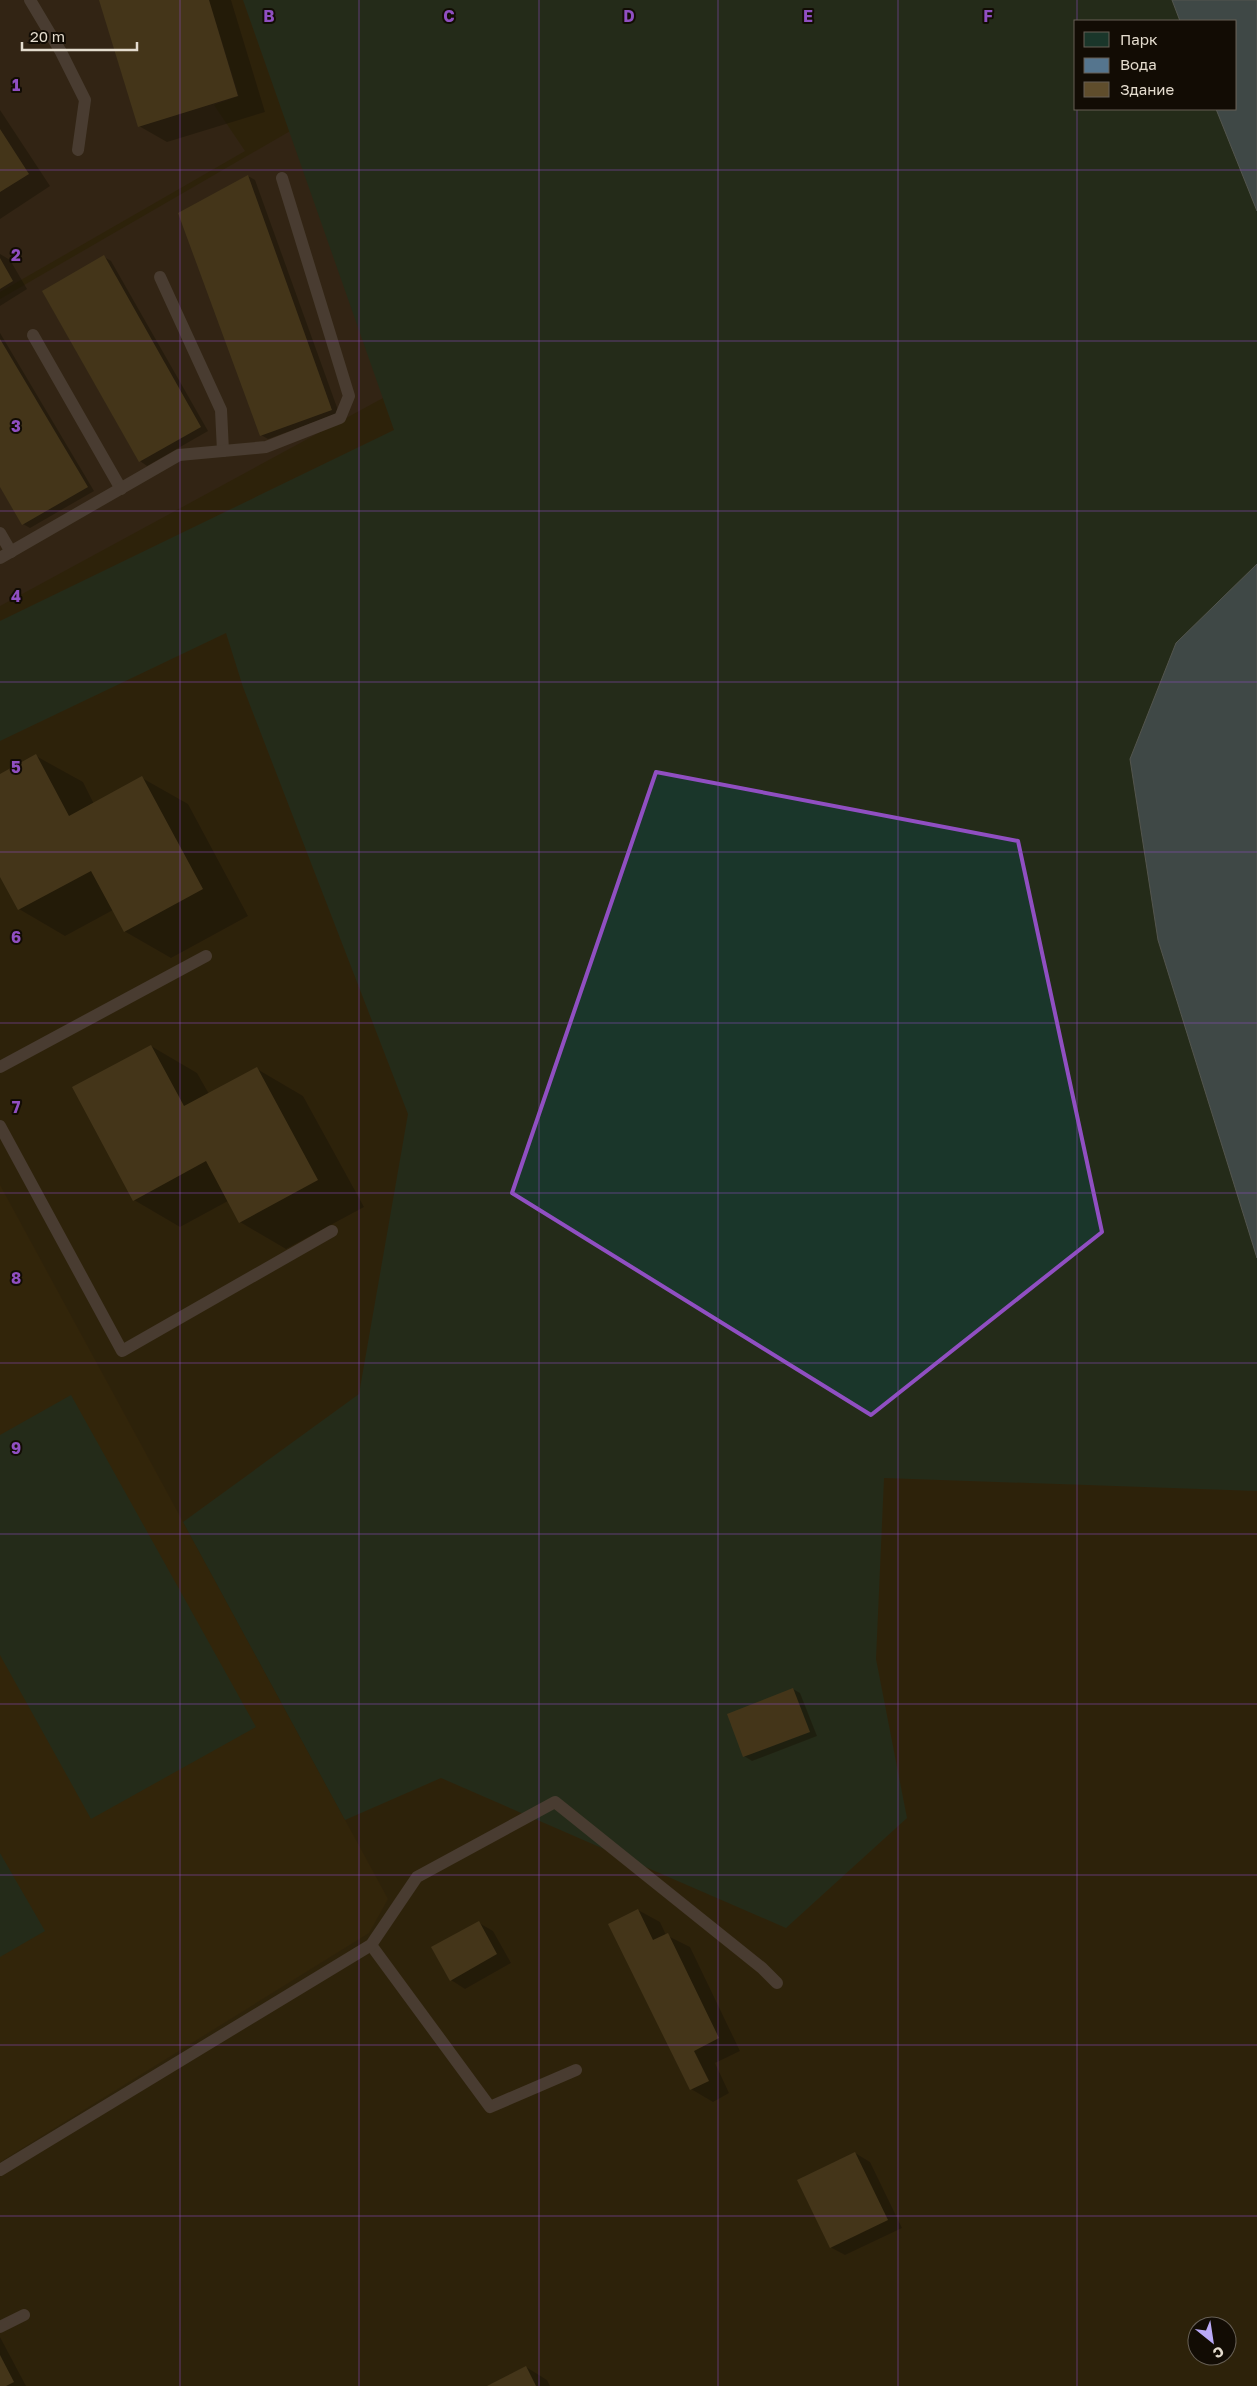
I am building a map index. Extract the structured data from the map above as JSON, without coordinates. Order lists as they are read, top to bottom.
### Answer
{
  "legend": ["Парк", "Вода", "Здание"],
  "scale_bar": "20 m",
  "north": "bottom right",
  "grid": {
    "columns": [
      "B",
      "C",
      "D",
      "E",
      "F"
    ],
    "rows": [
      "1",
      "2",
      "3",
      "4",
      "5",
      "6",
      "7",
      "8",
      "9"
    ]
  }
}
